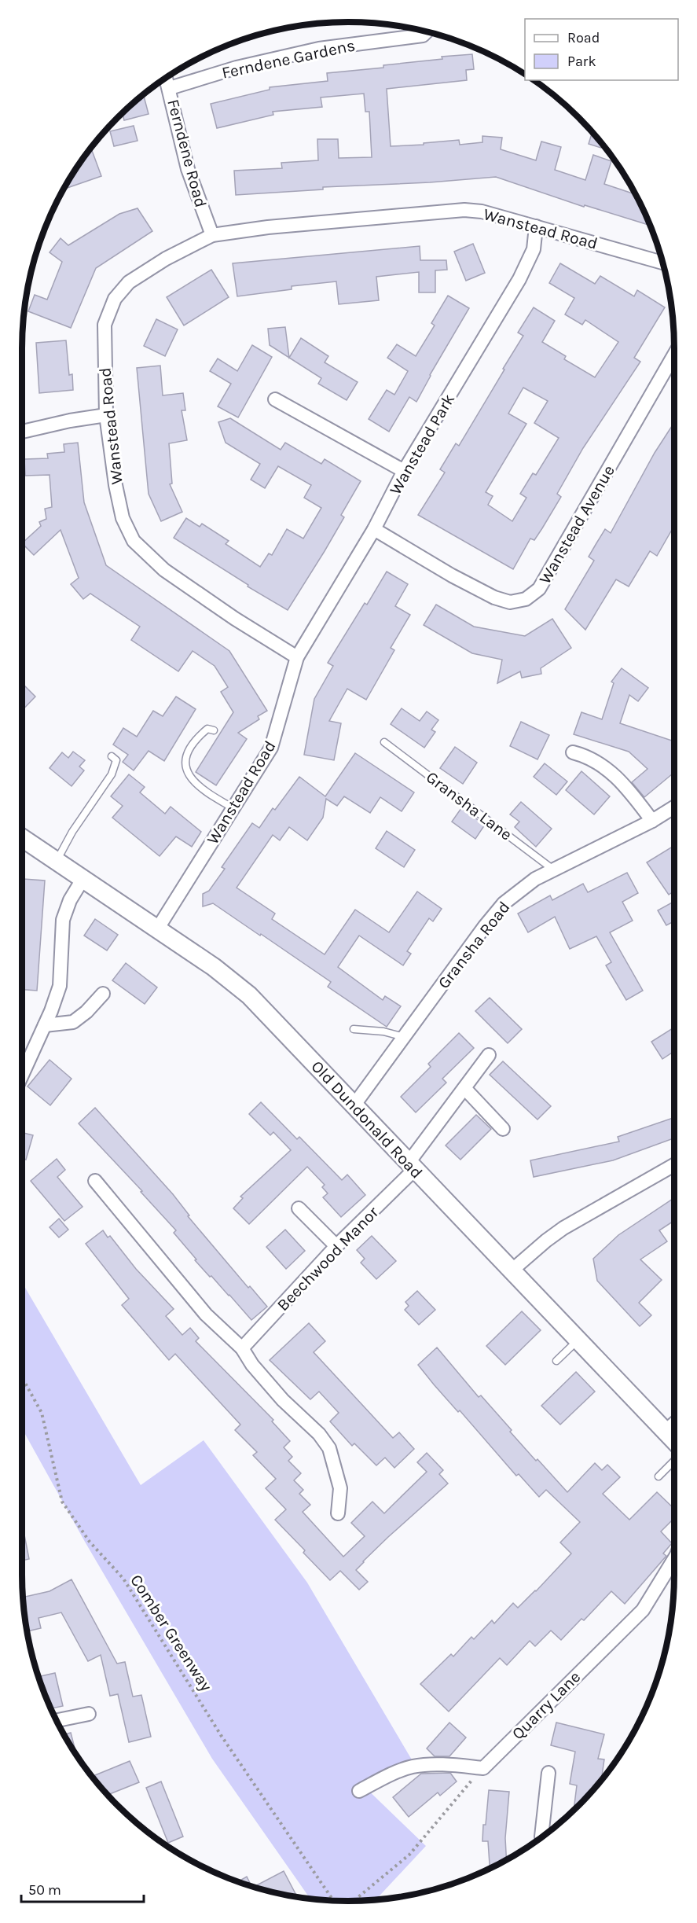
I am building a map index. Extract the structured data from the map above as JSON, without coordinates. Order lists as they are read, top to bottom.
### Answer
{
  "streets": {
    "street": [
      "Ferndene Gardens",
      "Ferndene Road",
      "Wanstead Road",
      "Wanstead Park",
      "Wanstead Avenue",
      "Gransha Road",
      "Old Dundonald Road",
      "Beechwood Manor",
      "Quarry Lane"
    ],
    "lane": ["Gransha Lane"],
    "path": ["Comber Greenway"]
  },
  "crossings": [
    ["Ferndene Gardens", "Ferndene Road"],
    ["Ferndene Road", "Wanstead Road"],
    ["Wanstead Road", "Wanstead Park"],
    ["Wanstead Road", "Old Dundonald Road"],
    ["Wanstead Park", "Wanstead Avenue"],
    ["Gransha Lane", "Gransha Road"],
    ["Gransha Road", "Old Dundonald Road"],
    ["Old Dundonald Road", "Beechwood Manor"]
  ],
  "legend": ["Road", "Park"],
  "scale_bar": "50 m"
}
